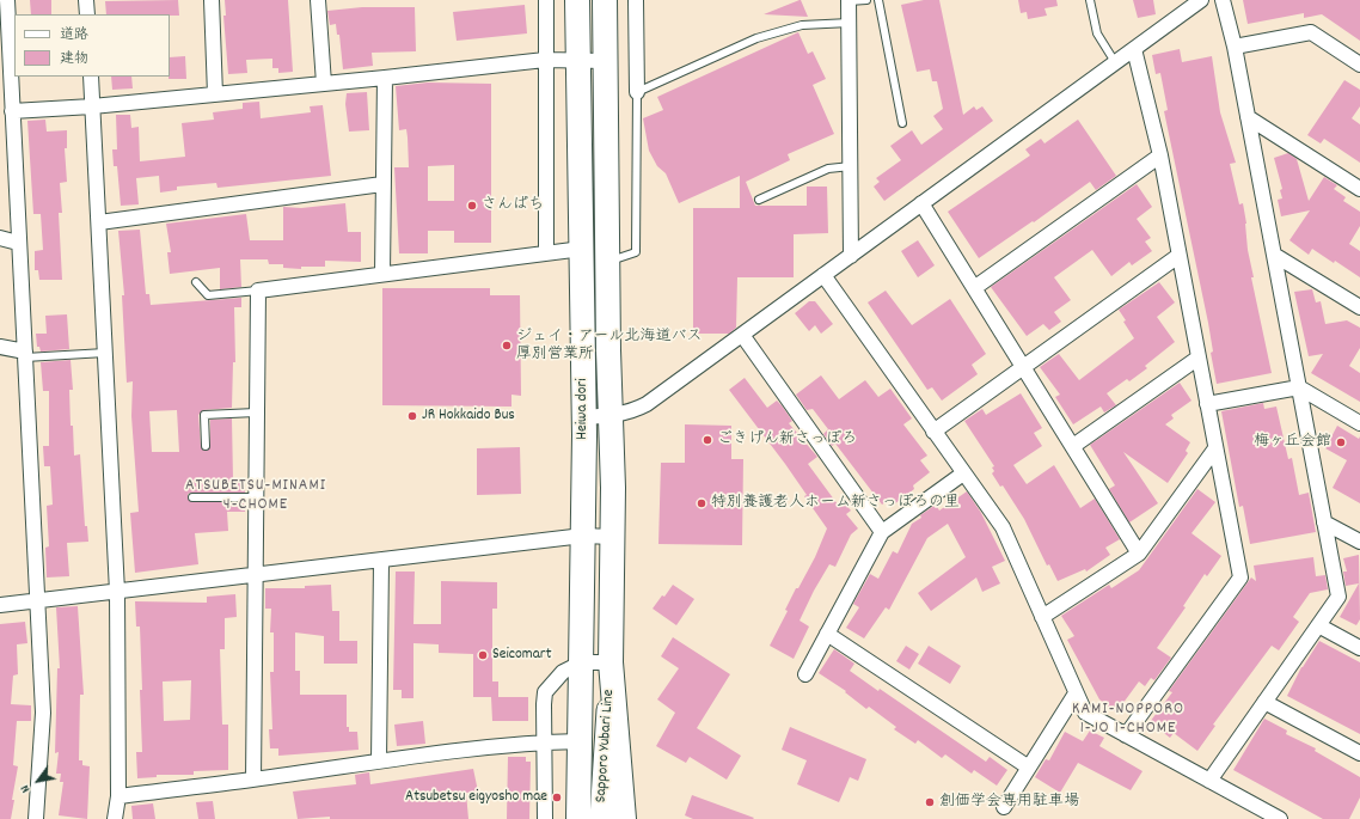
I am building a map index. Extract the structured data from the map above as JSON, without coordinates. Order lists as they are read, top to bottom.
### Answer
{
  "streets": {
    "highway": ["Heiwa dori"],
    "main road": ["Sapporo Yubari Line"]
  },
  "crossings": [
    ["Heiwa dori", "Sapporo Yubari Line"]
  ],
  "districts": ["ATSUBETSU-MINAMI 4-CHOME", "KAMI-NOPPORO 1-JO 1-CHOME"],
  "places": [
    "さんぱち",
    "ジェイ・アール北海道バス 厚別営業所",
    "JR Hokkaido Bus",
    "ごきげん新さっぽろ",
    "梅ヶ丘会館",
    "特別養護老人ホーム新さっぽろの里",
    "Seicomart",
    "Atsubetsu eigyosho mae",
    "創価学会専用駐車場"
  ],
  "legend": ["道路", "建物"],
  "north": "bottom left"
}
